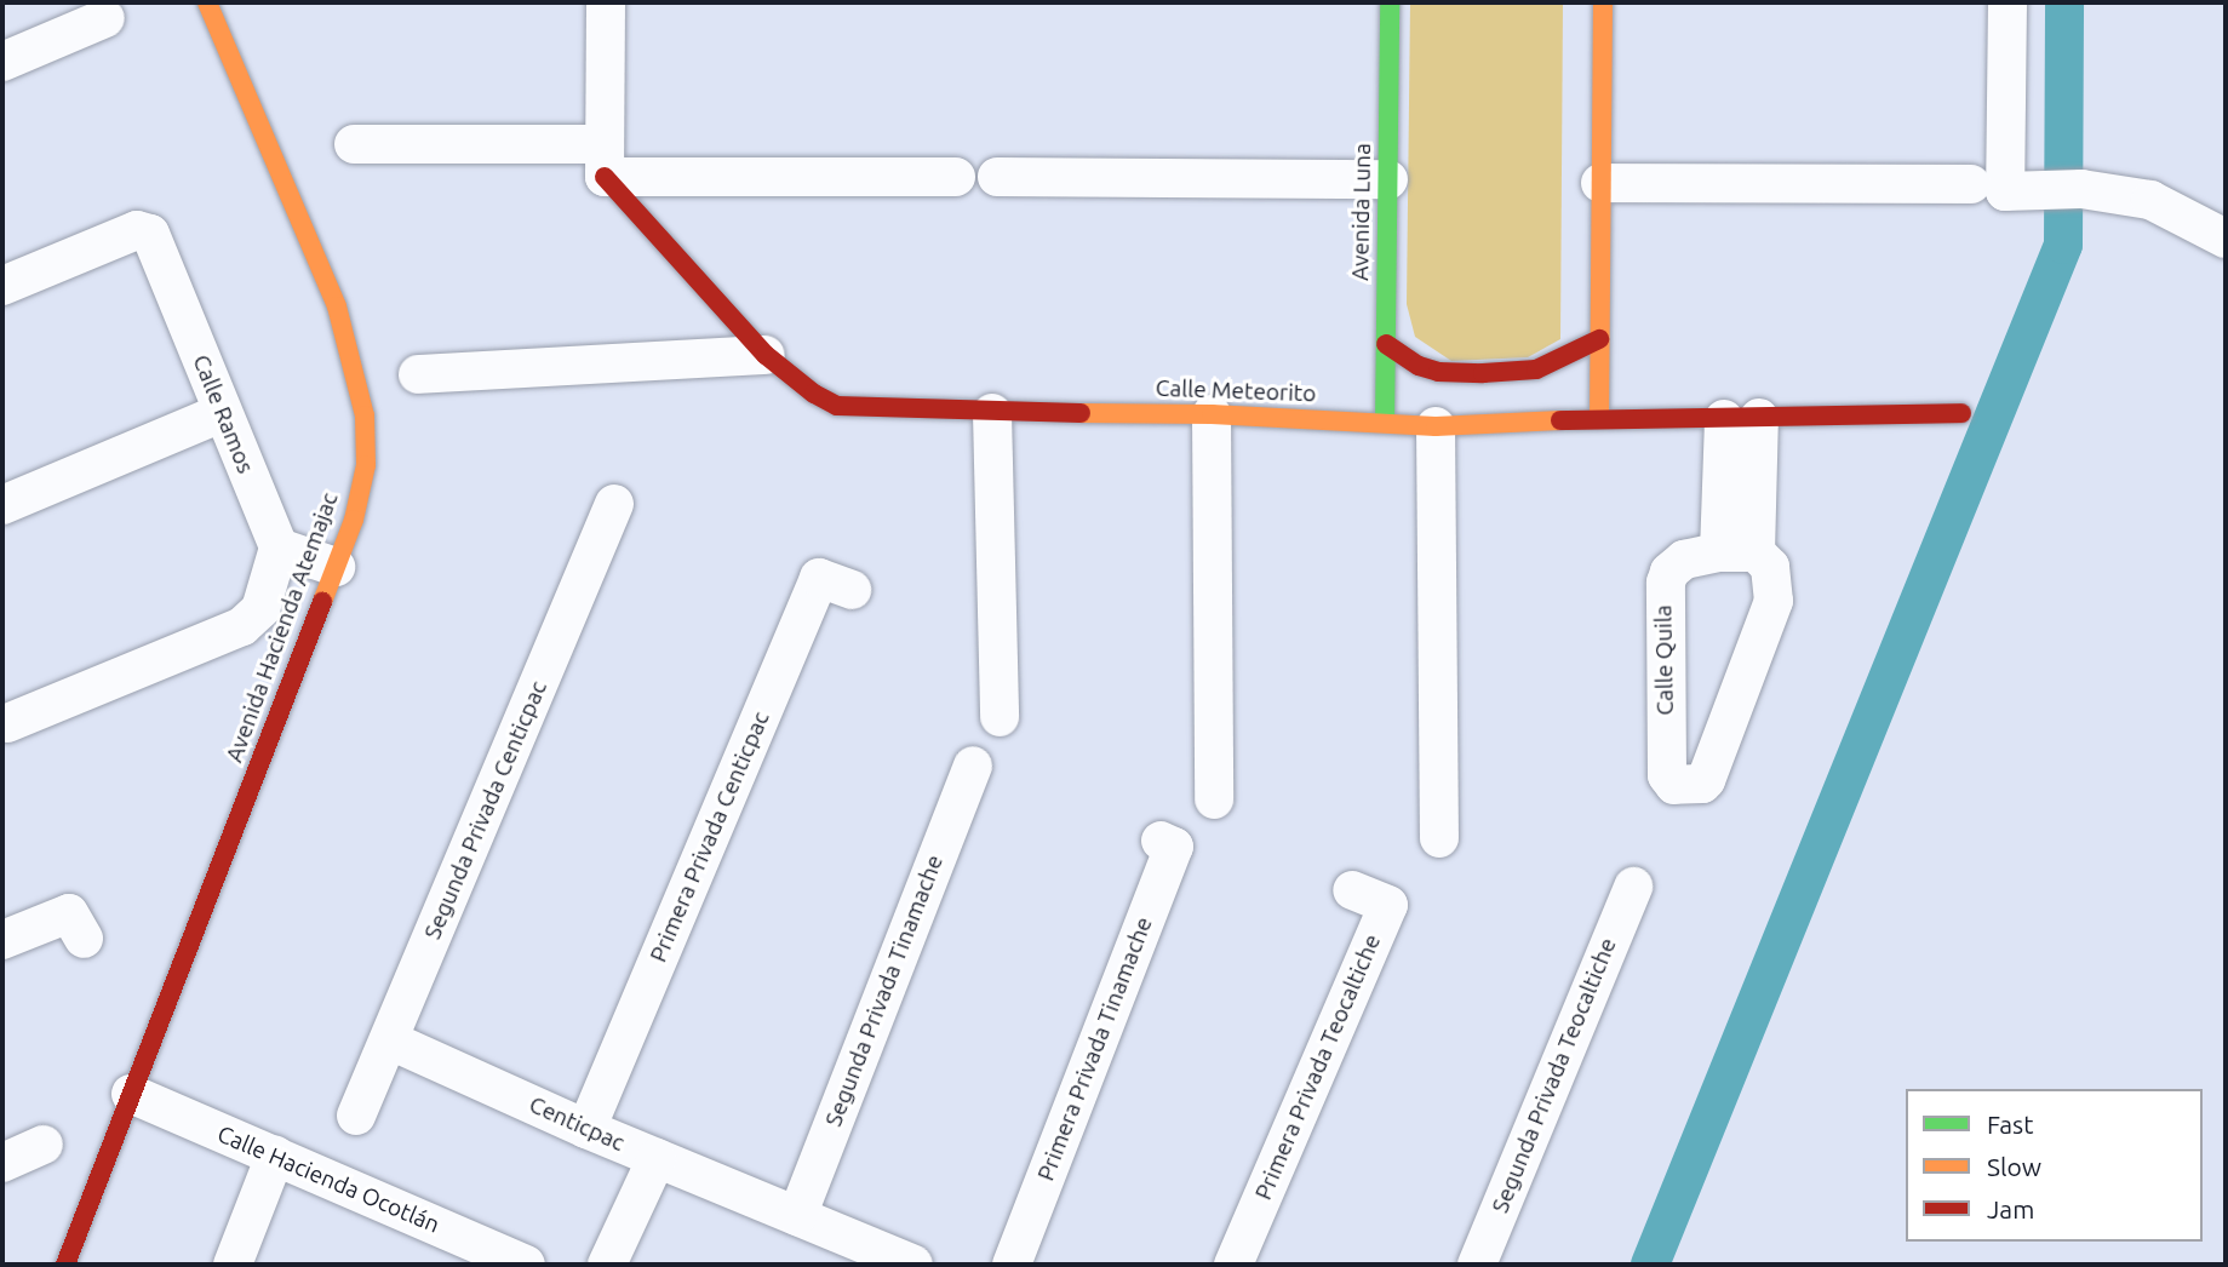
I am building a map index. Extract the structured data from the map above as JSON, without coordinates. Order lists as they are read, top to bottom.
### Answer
{
  "streets": {
    "street": [
      "Avenida Luna",
      "Calle Meteorito",
      "Calle Ramos",
      "Avenida Hacienda Atemajac",
      "Calle Quila",
      "Segunda Privada Centicpac",
      "Primera Privada Centicpac",
      "Segunda Privada Tinamache",
      "Primera Privada Tinamache",
      "Primera Privada Teocaltiche",
      "Segunda Privada Teocaltiche",
      "Centicpac",
      "Calle Hacienda Ocotlán"
    ]
  },
  "crossings": [
    ["Avenida Luna", "Calle Meteorito"],
    ["Avenida Hacienda Atemajac", "Calle Hacienda Ocotlán"],
    ["Segunda Privada Centicpac", "Centicpac"],
    ["Primera Privada Centicpac", "Centicpac"],
    ["Segunda Privada Tinamache", "Centicpac"]
  ],
  "legend": ["Fast", "Slow", "Jam"]
}
